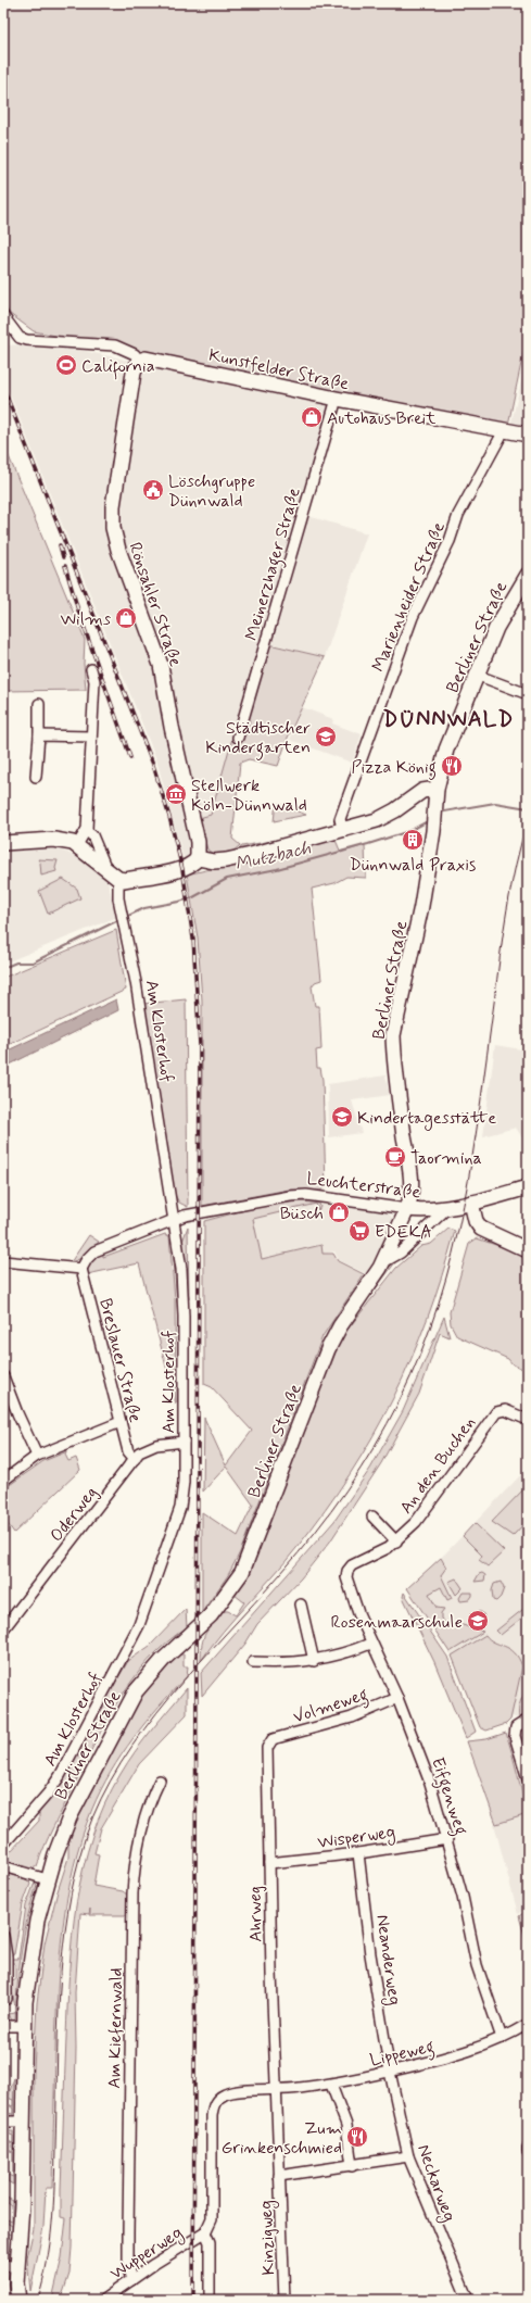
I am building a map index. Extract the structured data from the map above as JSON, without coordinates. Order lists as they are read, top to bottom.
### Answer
{
  "streets": {
    "main road": [
      "Kunstfelder Straße",
      "Rönsahler Straße",
      "Berliner Straße",
      "Leuchterstraße"
    ],
    "street": [
      "Meinerzhager Straße",
      "Marienheider Straße",
      "Am Klosterhof",
      "Breslauer Straße",
      "An den Buchen",
      "Oderweg",
      "Volmeweg",
      "Eifgenweg",
      "Wisperweg",
      "Ahrweg",
      "Neanderweg",
      "Am Kiefernwald",
      "Lippeweg",
      "Neckarweg",
      "Kinzigweg",
      "Wupperweg"
    ]
  },
  "crossings": [
    ["Kunstfelder Straße", "Meinerzhager Straße"],
    ["Kunstfelder Straße", "Marienheider Straße"],
    ["Kunstfelder Straße", "Rönsahler Straße"],
    ["Berliner Straße", "Leuchterstraße"],
    ["Am Klosterhof", "Leuchterstraße"],
    ["Am Klosterhof", "Oderweg"],
    ["Leuchterstraße", "Breslauer Straße"],
    ["Breslauer Straße", "Oderweg"],
    ["An den Buchen", "Eifgenweg"],
    ["Volmeweg", "Eifgenweg"],
    ["Volmeweg", "Ahrweg"],
    ["Eifgenweg", "Wisperweg"],
    ["Eifgenweg", "Lippeweg"],
    ["Wisperweg", "Ahrweg"],
    ["Wisperweg", "Neanderweg"],
    ["Ahrweg", "Lippeweg"],
    ["Ahrweg", "Kinzigweg"],
    ["Neanderweg", "Lippeweg"],
    ["Neanderweg", "Neckarweg"],
    ["Am Kiefernwald", "Wupperweg"],
    ["Lippeweg", "Neckarweg"],
    ["Lippeweg", "Wupperweg"]
  ],
  "districts": ["DÜNNWALD"],
  "water": ["Mutzbach"],
  "places": {
    "sports": ["California"],
    "shop": ["Autohaus Breit", "Wilms", "Büsch"],
    "public building": ["Löschgruppe Dünnwald"],
    "school or university": ["Städtischer Kindergarten", "Kindertagesstätte", "Rosenmaarschule"],
    "restaurant": ["Pizza König", "Zum Grinkenschmied"],
    "museum": ["Stellwerk Köln-Dünnwald"],
    "building": ["Dünnwald Praxis"],
    "cafe": ["Taormina"],
    "supermarket": ["EDEKA"]
  }
}
